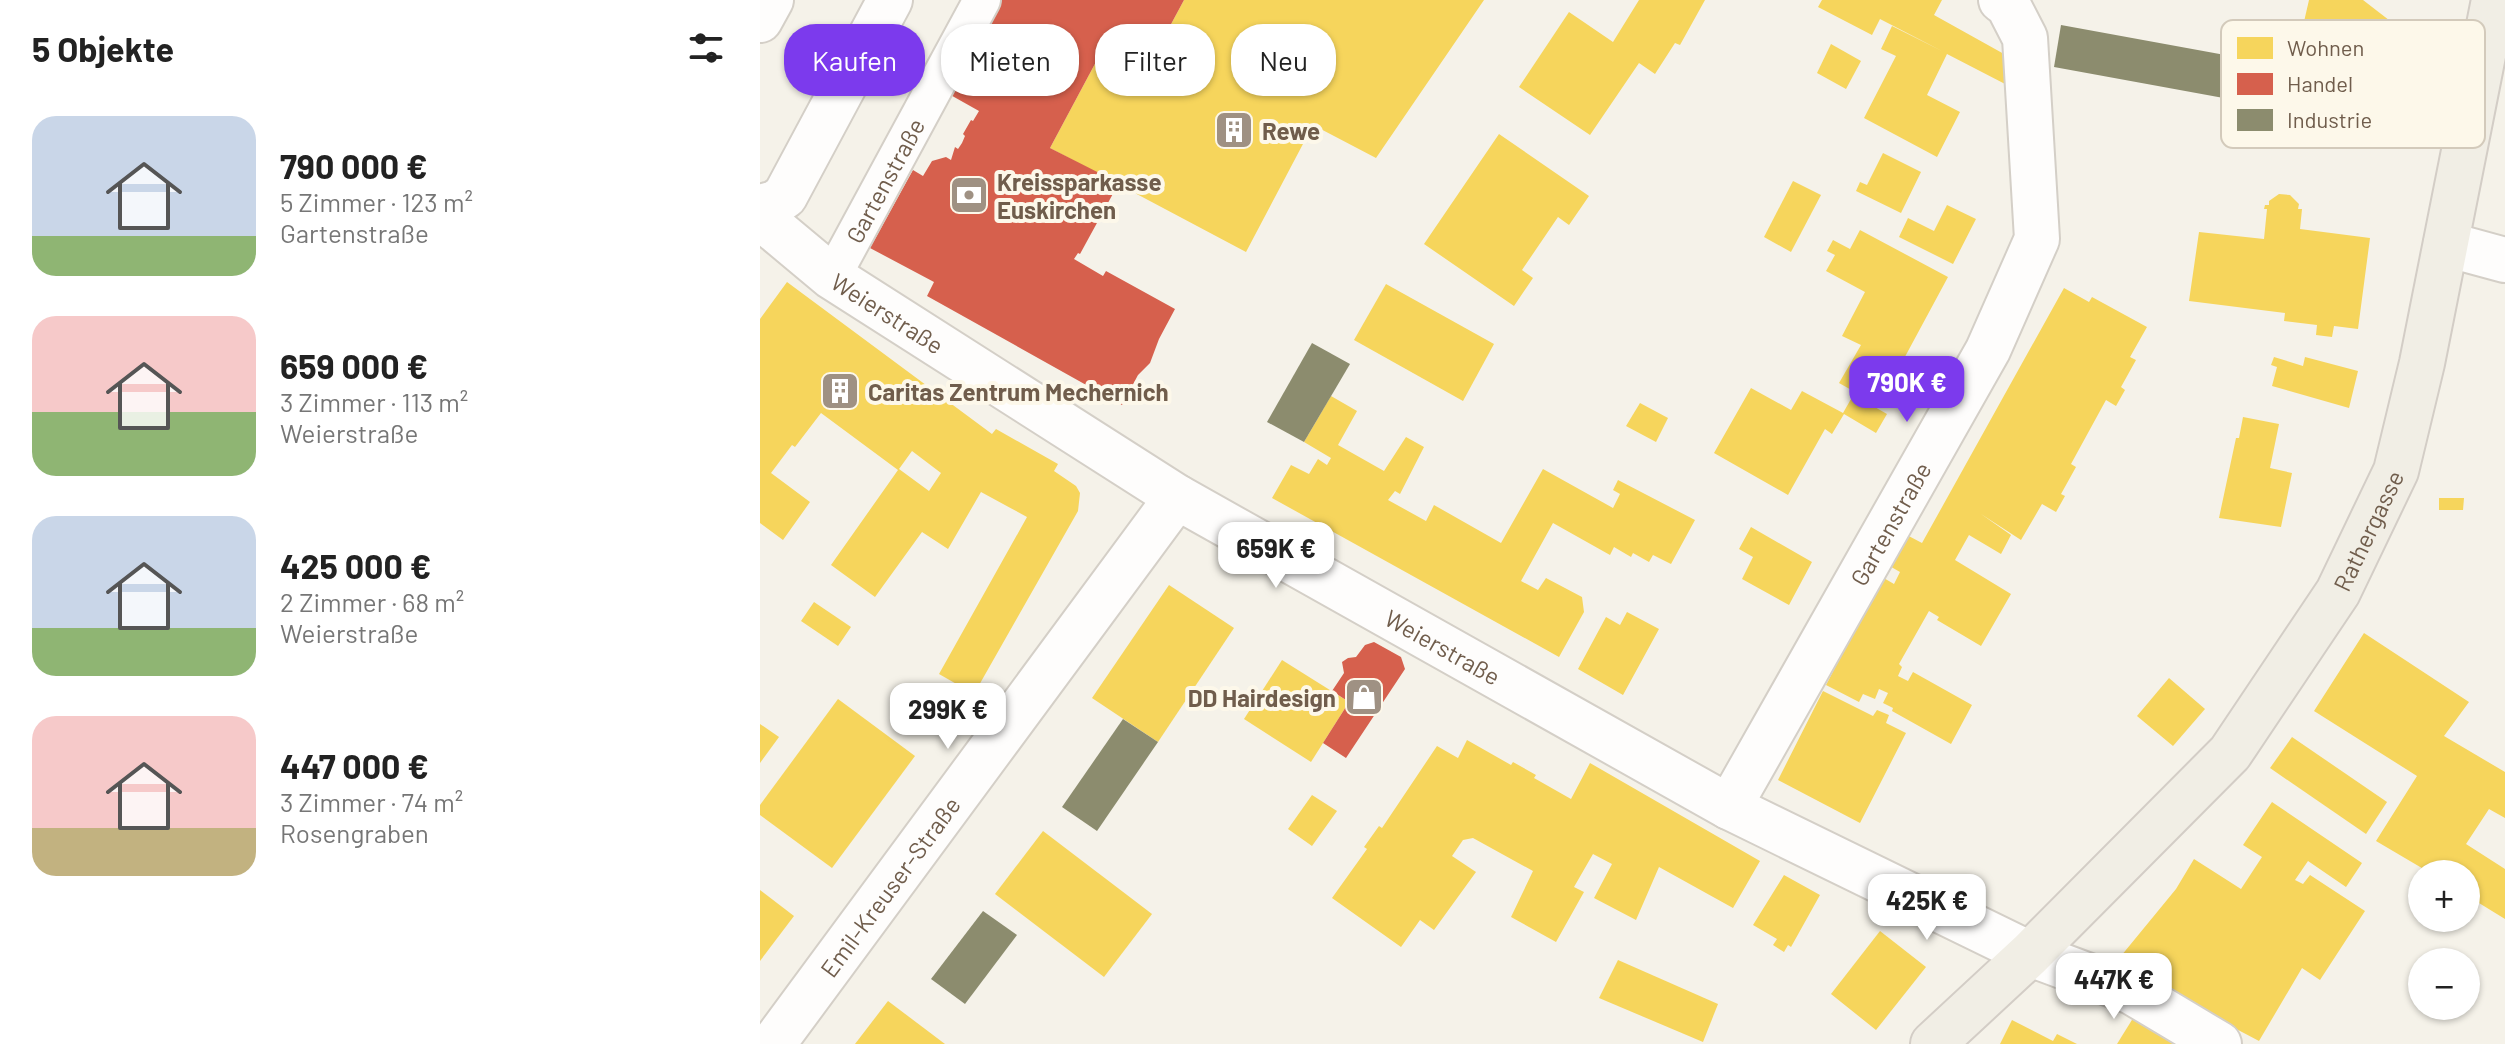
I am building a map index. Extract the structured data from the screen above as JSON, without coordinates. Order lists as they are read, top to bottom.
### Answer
{
  "streets": {
    "main road": ["Rathergasse"],
    "street": ["Gartenstraße", "Weierstraße", "Emil-Kreuser-Straße"]
  },
  "crossings": [
    ["Gartenstraße", "Weierstraße"],
    ["Weierstraße", "Rathergasse"],
    ["Weierstraße", "Emil-Kreuser-Straße"]
  ],
  "places": {
    "building": ["Rewe", "Caritas Zentrum Mechernich"],
    "bank": ["Kreissparkasse Euskirchen"],
    "shop": ["DD Hairdesign"]
  },
  "legend": ["Wohnen", "Handel", "Industrie"],
  "page": {
    "heading": "5 Objekte",
    "chip": [
      "Kaufen",
      "Mieten",
      "Filter",
      "Neu"
    ],
    "list": [
      {
        "name": "790 000 €",
        "note": "5 Zimmer · 123 m² · Gartenstraße"
      },
      {
        "name": "659 000 €",
        "note": "3 Zimmer · 113 m² · Weierstraße"
      },
      {
        "name": "425 000 €",
        "note": "2 Zimmer · 68 m² · Weierstraße"
      },
      {
        "name": "447 000 €",
        "note": "3 Zimmer · 74 m² · Rosengraben"
      }
    ],
    "price": [
      "790K €",
      "659K €",
      "299K €",
      "425K €",
      "447K €"
    ],
    "map_buttons": ["+", "−"]
  }
}
